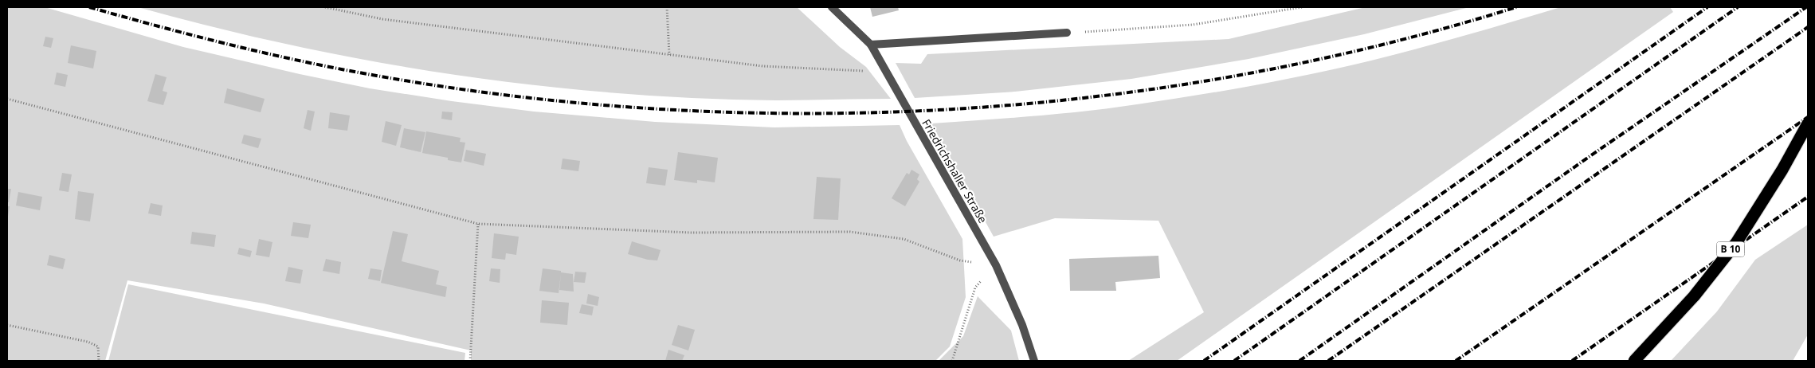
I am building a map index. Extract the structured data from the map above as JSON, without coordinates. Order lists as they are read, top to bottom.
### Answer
{
  "streets": {
    "highway": ["B 10"],
    "street": ["Friedrichshaller Straße"]
  }
}
